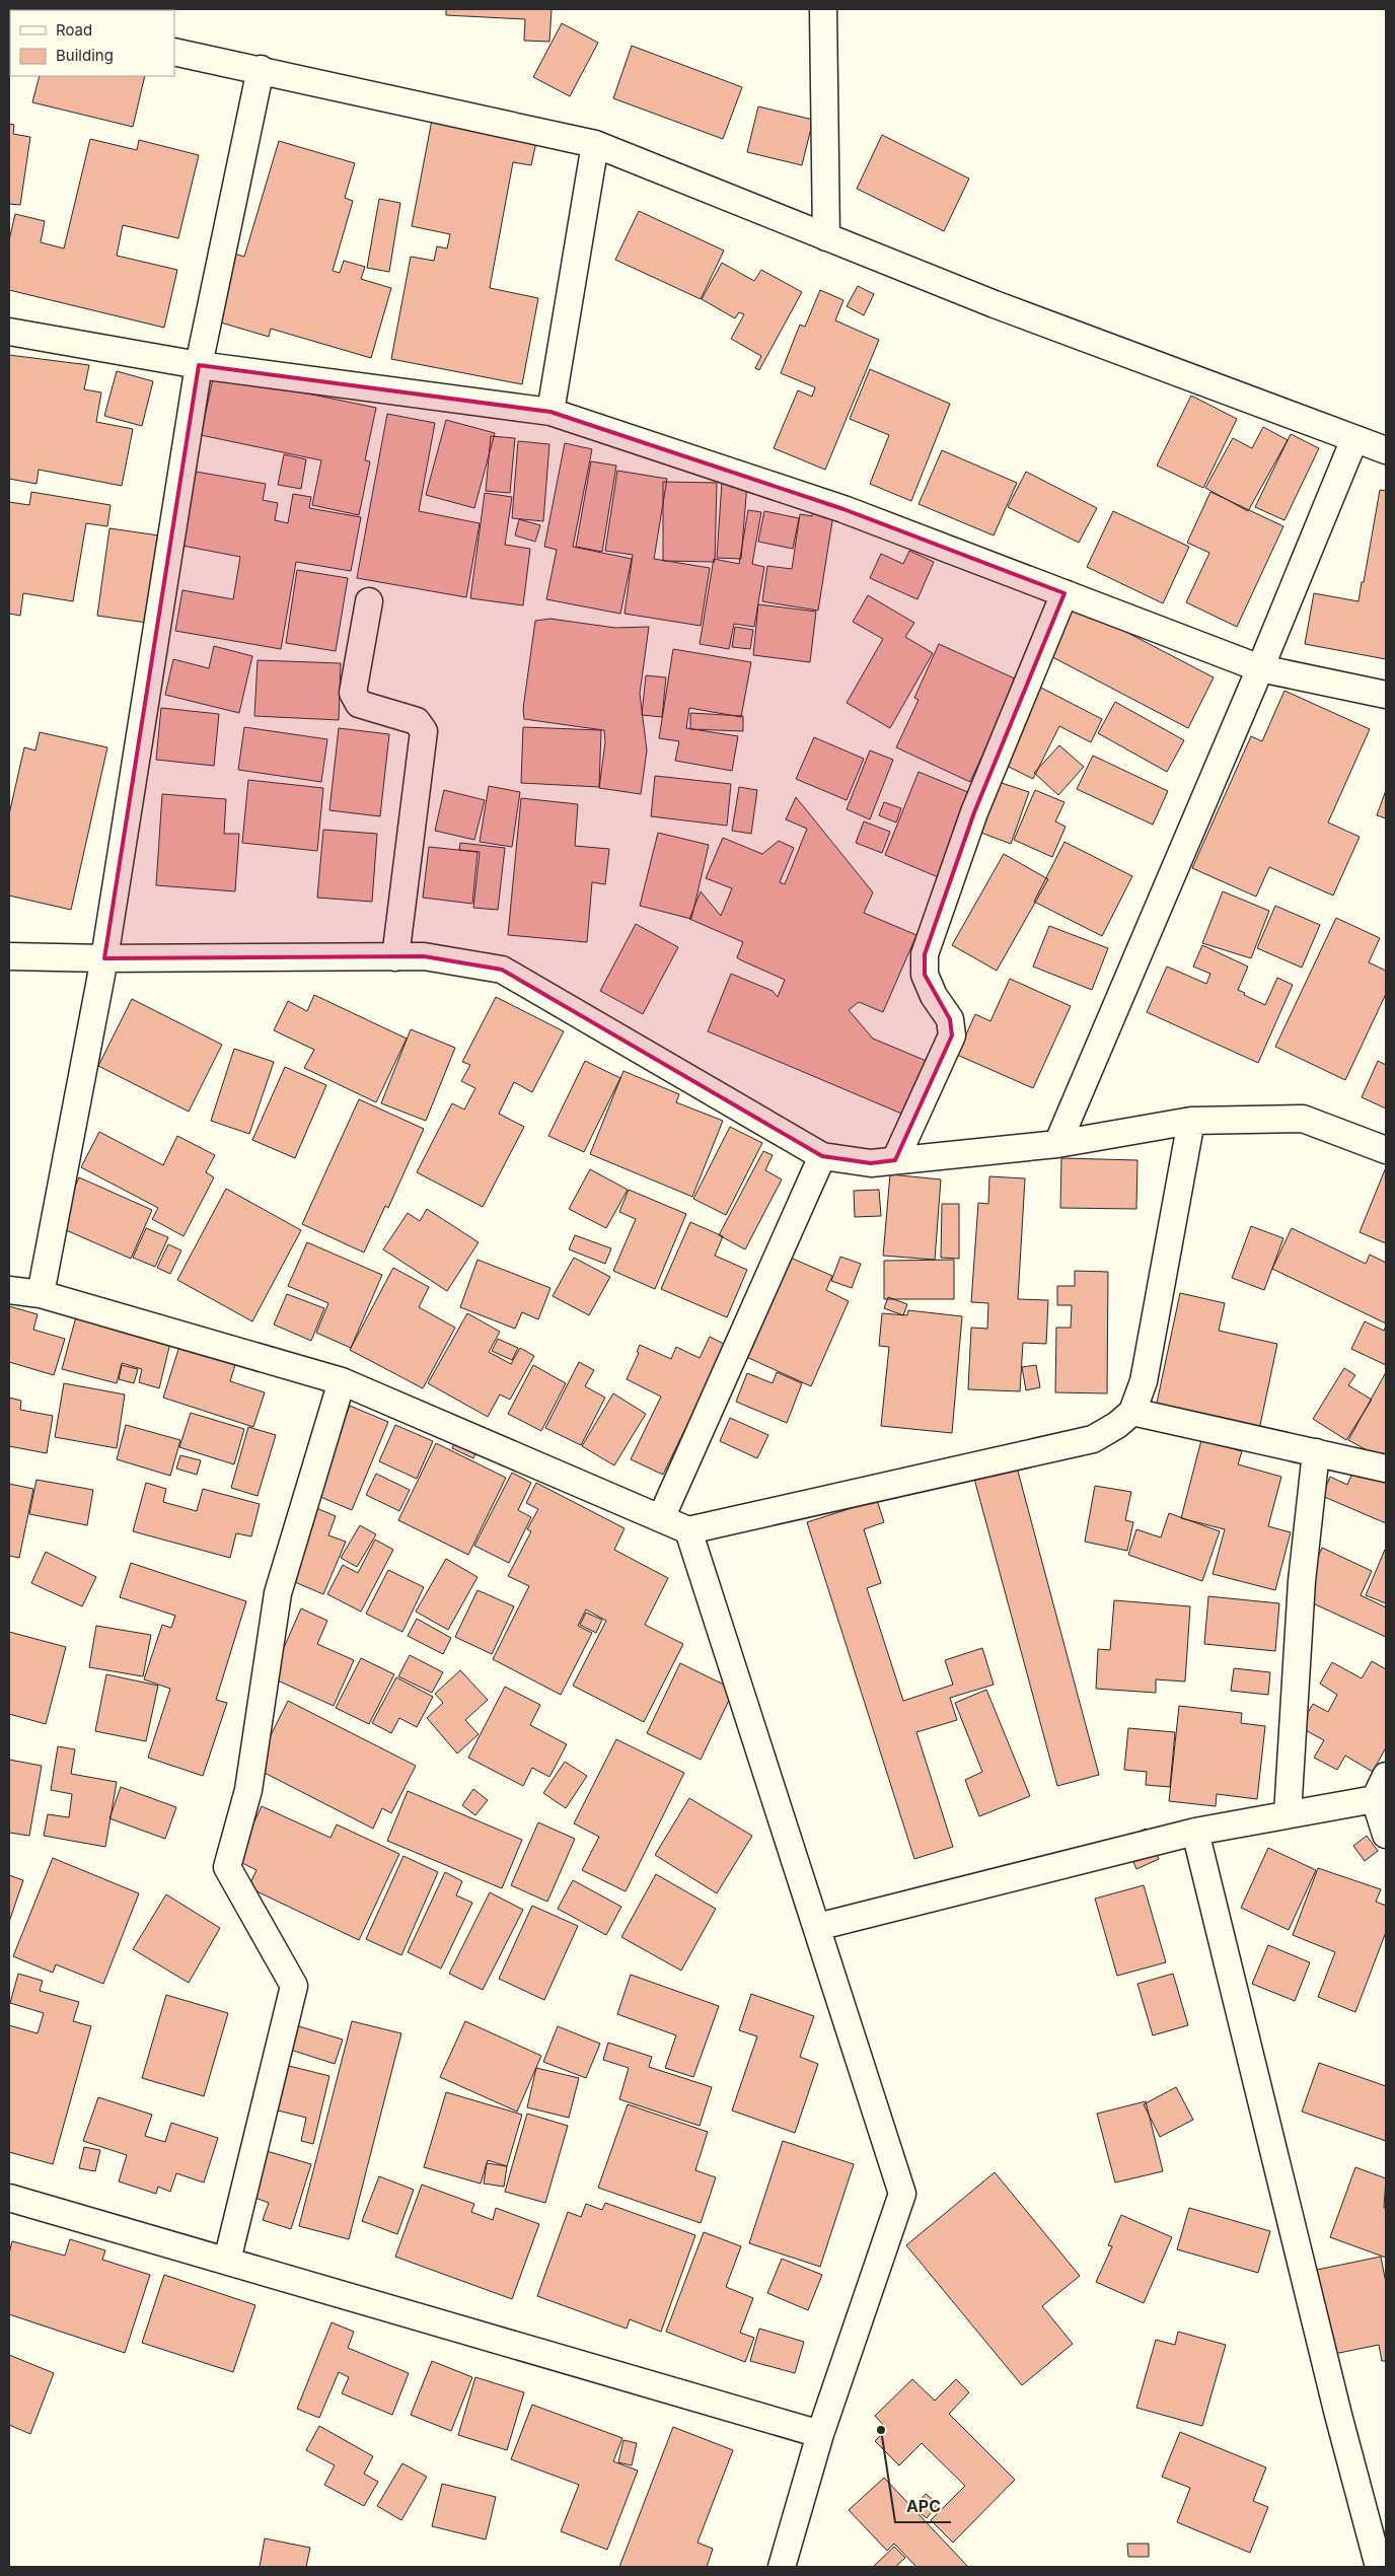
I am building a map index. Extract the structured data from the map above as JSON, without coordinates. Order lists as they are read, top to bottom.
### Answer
{
  "places": ["APC"],
  "legend": ["Road", "Building"]
}
